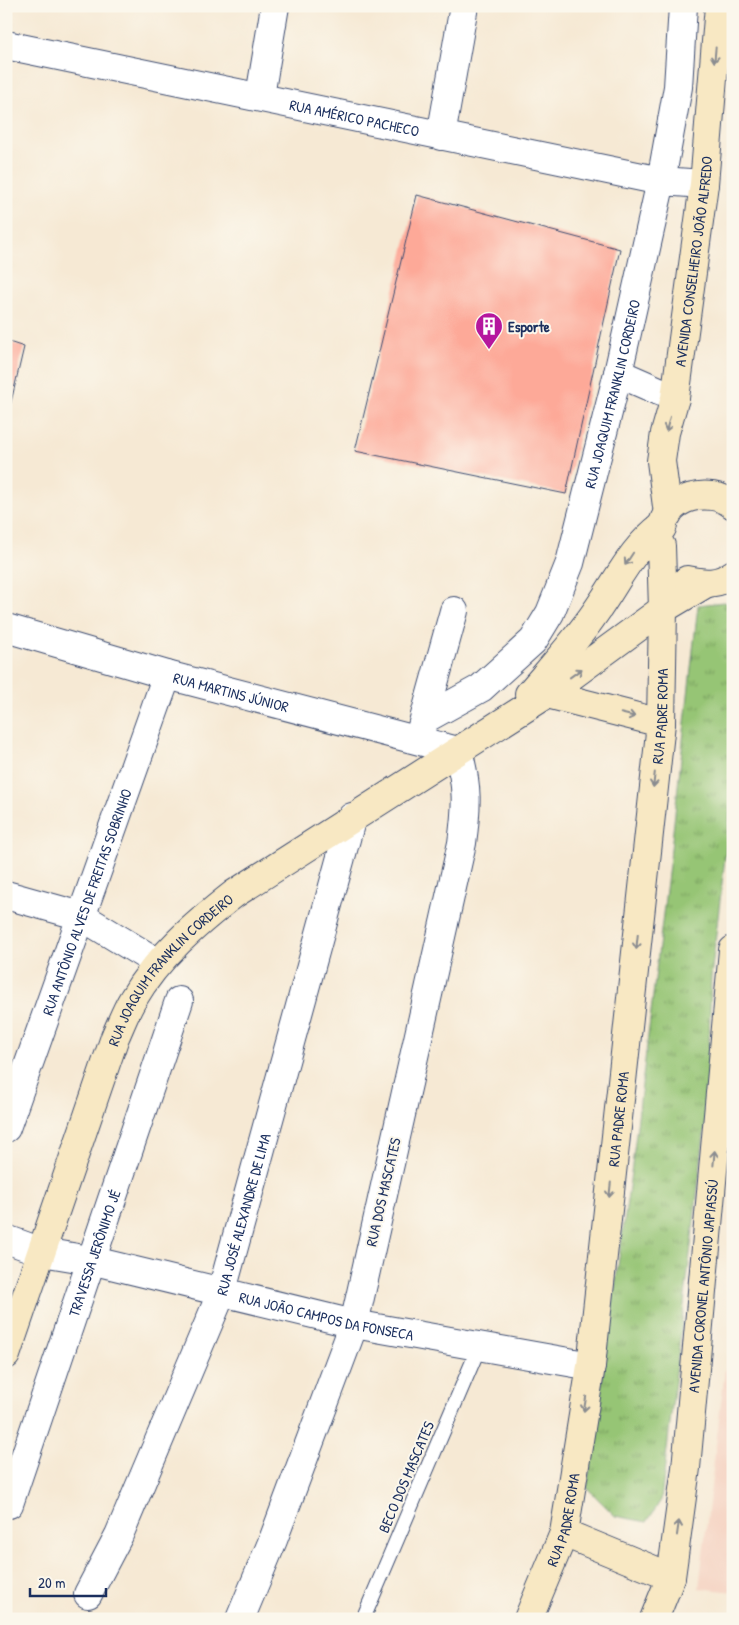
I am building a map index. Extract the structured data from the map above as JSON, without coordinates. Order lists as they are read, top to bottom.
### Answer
{
  "streets": {
    "main road": [
      "AVENIDA CONSELHEIRO JOÃO ALFREDO",
      "RUA JOAQUIM FRANKLIN CORDEIRO",
      "RUA PADRE ROMA",
      "AVENIDA CORONEL ANTÔNIO JAPIASSÚ"
    ],
    "street": [
      "RUA AMÉRICO PACHECO",
      "RUA MARTINS JÚNIOR",
      "RUA ANTÔNIO ALVES DE FREITAS SOBRINHO",
      "RUA DOS MASCATES",
      "RUA JOSÉ ALEXANDRE DE LIMA",
      "TRAVESSA JERÔNIMO JÉ",
      "RUA JOÃO CAMPOS DA FONSECA"
    ],
    "lane": ["BECO DOS MASCATES"]
  },
  "crossings": [
    ["RUA AMÉRICO PACHECO", "AVENIDA CONSELHEIRO JOÃO ALFREDO"],
    ["RUA AMÉRICO PACHECO", "RUA JOAQUIM FRANKLIN CORDEIRO"],
    ["AVENIDA CONSELHEIRO JOÃO ALFREDO", "RUA JOAQUIM FRANKLIN CORDEIRO"],
    ["AVENIDA CONSELHEIRO JOÃO ALFREDO", "RUA PADRE ROMA"],
    ["RUA JOAQUIM FRANKLIN CORDEIRO", "RUA MARTINS JÚNIOR"],
    ["RUA JOAQUIM FRANKLIN CORDEIRO", "RUA PADRE ROMA"],
    ["RUA JOAQUIM FRANKLIN CORDEIRO", "RUA DOS MASCATES"],
    ["RUA JOAQUIM FRANKLIN CORDEIRO", "RUA JOSÉ ALEXANDRE DE LIMA"],
    ["RUA JOAQUIM FRANKLIN CORDEIRO", "RUA JOÃO CAMPOS DA FONSECA"],
    ["RUA MARTINS JÚNIOR", "RUA ANTÔNIO ALVES DE FREITAS SOBRINHO"],
    ["RUA MARTINS JÚNIOR", "RUA DOS MASCATES"],
    ["RUA PADRE ROMA", "RUA JOÃO CAMPOS DA FONSECA"],
    ["RUA DOS MASCATES", "RUA JOÃO CAMPOS DA FONSECA"],
    ["RUA JOSÉ ALEXANDRE DE LIMA", "RUA JOÃO CAMPOS DA FONSECA"],
    ["TRAVESSA JERÔNIMO JÉ", "RUA JOÃO CAMPOS DA FONSECA"],
    ["RUA JOÃO CAMPOS DA FONSECA", "BECO DOS MASCATES"]
  ],
  "one_way": ["AVENIDA CONSELHEIRO JOÃO ALFREDO", "RUA PADRE ROMA", "AVENIDA CORONEL ANTÔNIO JAPIASSÚ"],
  "places": {
    "building": ["Esporte"]
  },
  "scale_bar": "20 m"
}
